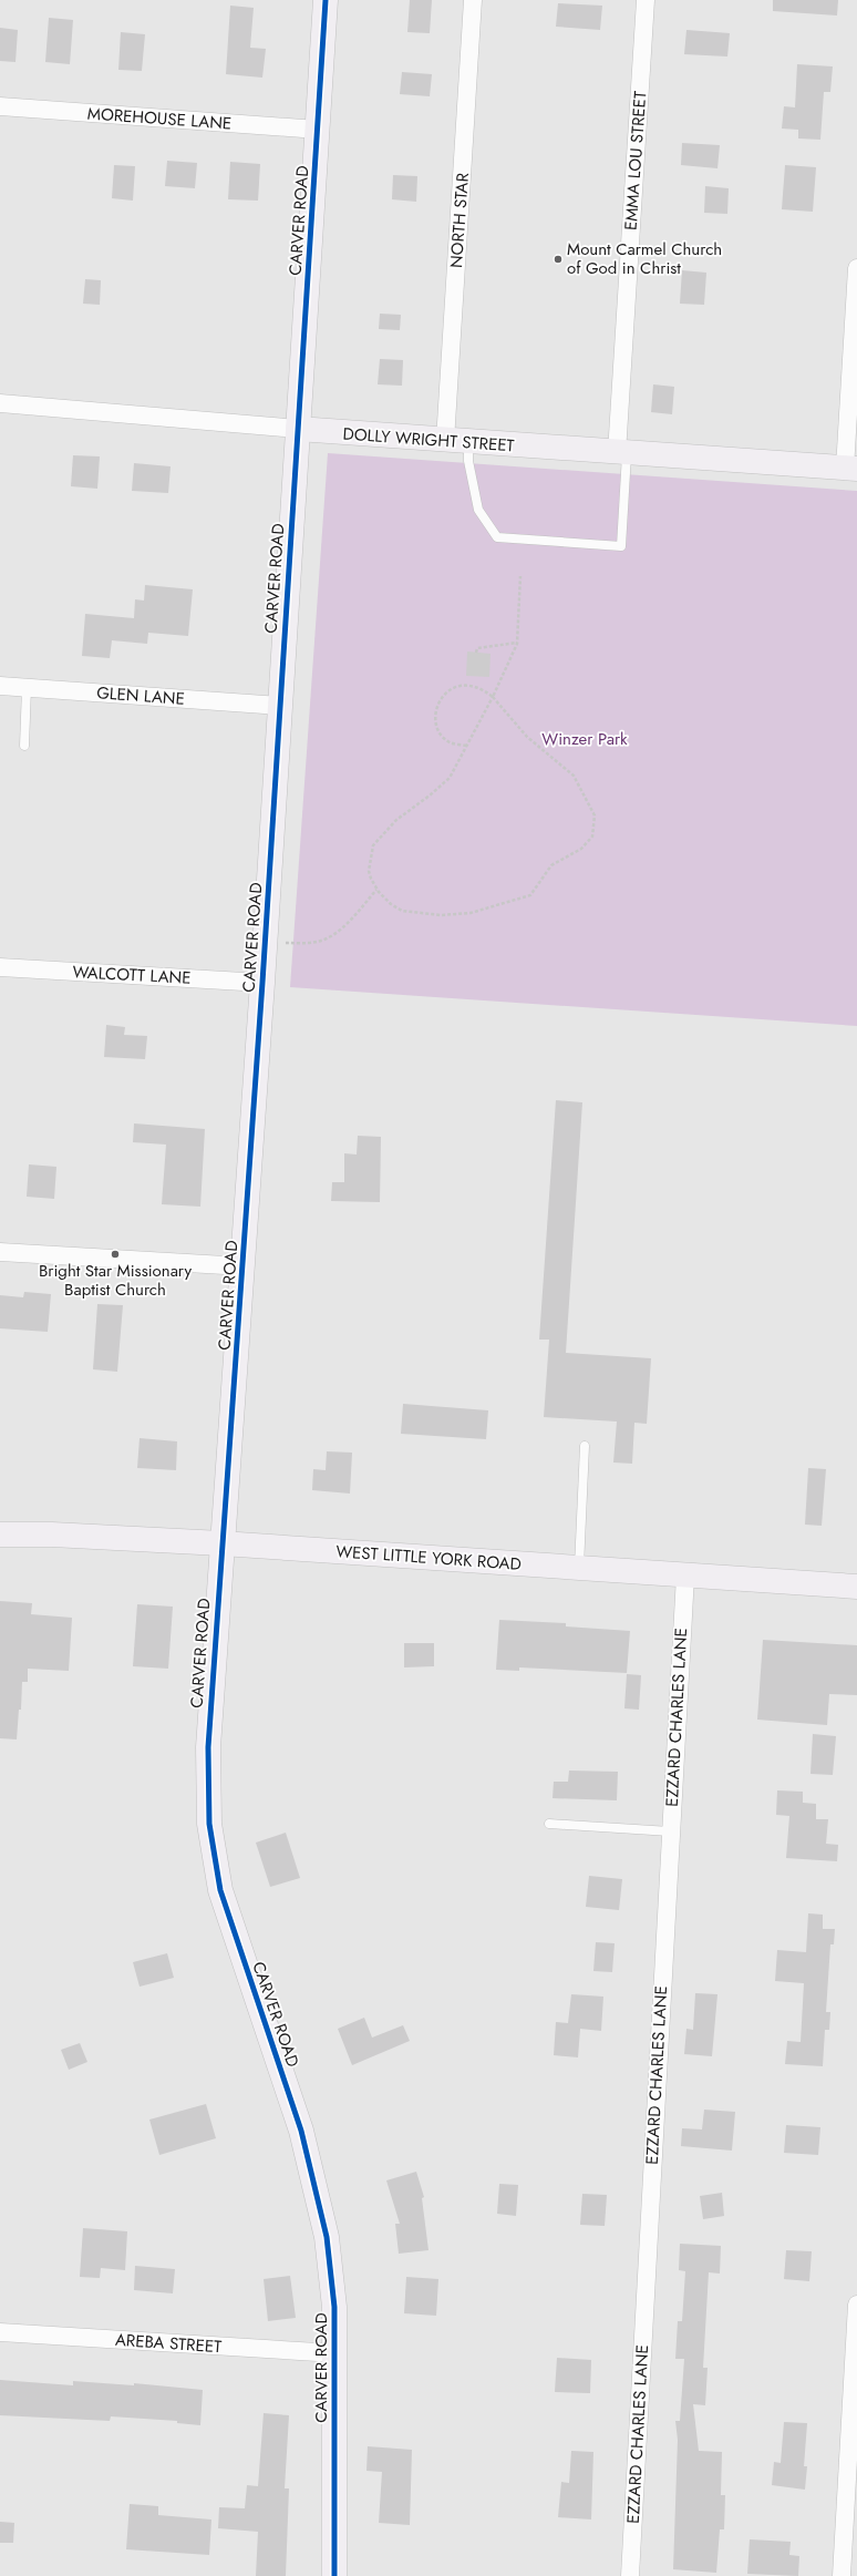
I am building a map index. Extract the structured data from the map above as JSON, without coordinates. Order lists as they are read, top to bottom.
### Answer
{
  "streets": {
    "street": [
      "MOREHOUSE LANE",
      "EMMA LOU STREET",
      "CARVER ROAD",
      "NORTH STAR",
      "DOLLY WRIGHT STREET",
      "GLEN LANE",
      "WALCOTT LANE",
      "WEST LITTLE YORK ROAD",
      "EZZARD CHARLES LANE",
      "AREBA STREET"
    ]
  },
  "crossings": [
    ["MOREHOUSE LANE", "CARVER ROAD"],
    ["EMMA LOU STREET", "DOLLY WRIGHT STREET"],
    ["CARVER ROAD", "DOLLY WRIGHT STREET"],
    ["CARVER ROAD", "GLEN LANE"],
    ["CARVER ROAD", "WALCOTT LANE"],
    ["CARVER ROAD", "WEST LITTLE YORK ROAD"],
    ["CARVER ROAD", "AREBA STREET"],
    ["NORTH STAR", "DOLLY WRIGHT STREET"],
    ["WEST LITTLE YORK ROAD", "EZZARD CHARLES LANE"]
  ],
  "parks": ["Winzer Park"],
  "places": ["Mount Carmel Church of God in Christ", "Bright Star Missionary Baptist Church"]
}
